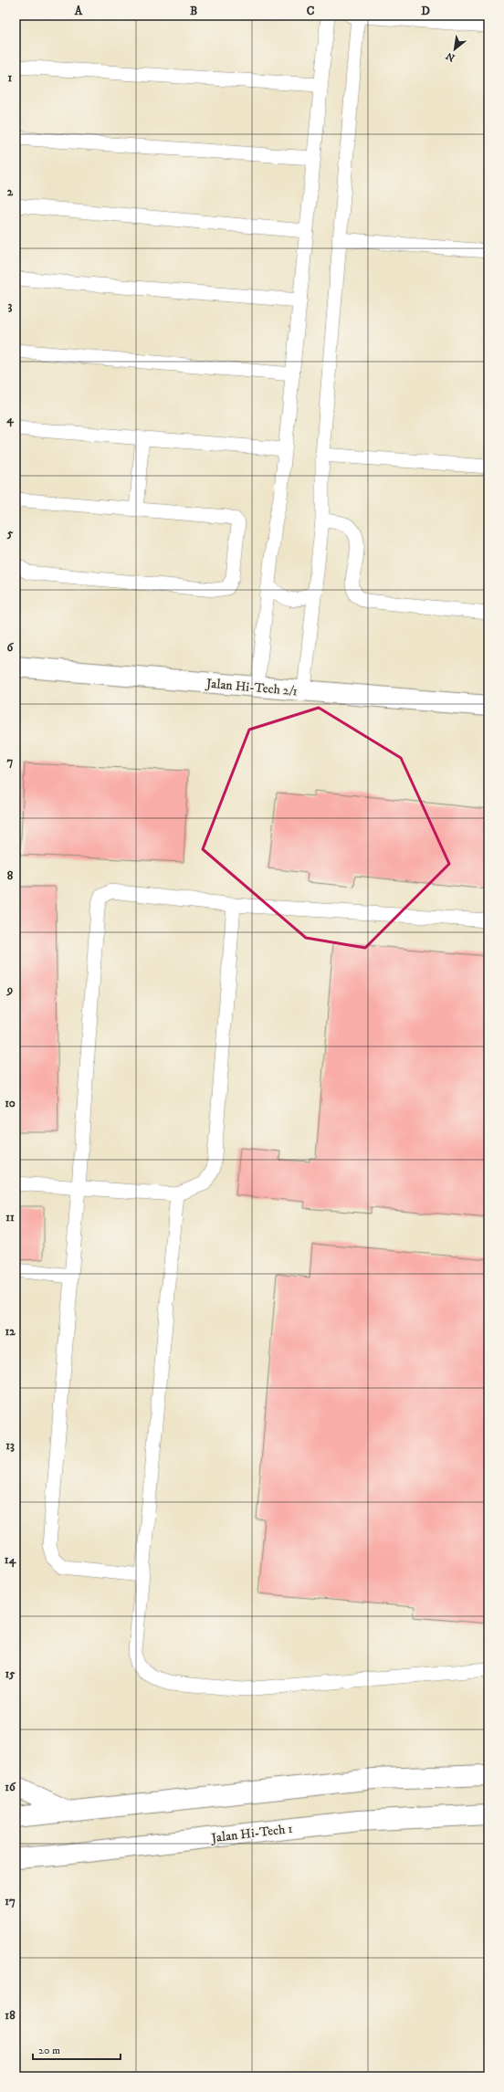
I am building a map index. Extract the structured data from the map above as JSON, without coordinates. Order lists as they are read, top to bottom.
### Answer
{
  "streets": {
    "street": ["Jalan Hi-Tech 2/1", "Jalan Hi-Tech 1"]
  },
  "scale_bar": "20 m",
  "north": "bottom left",
  "grid": {
    "columns": [
      "A",
      "B",
      "C",
      "D"
    ],
    "rows": [
      "1",
      "2",
      "3",
      "4",
      "5",
      "6",
      "7",
      "8",
      "9",
      "10",
      "11",
      "12",
      "13",
      "14",
      "15",
      "16",
      "17",
      "18"
    ]
  }
}
